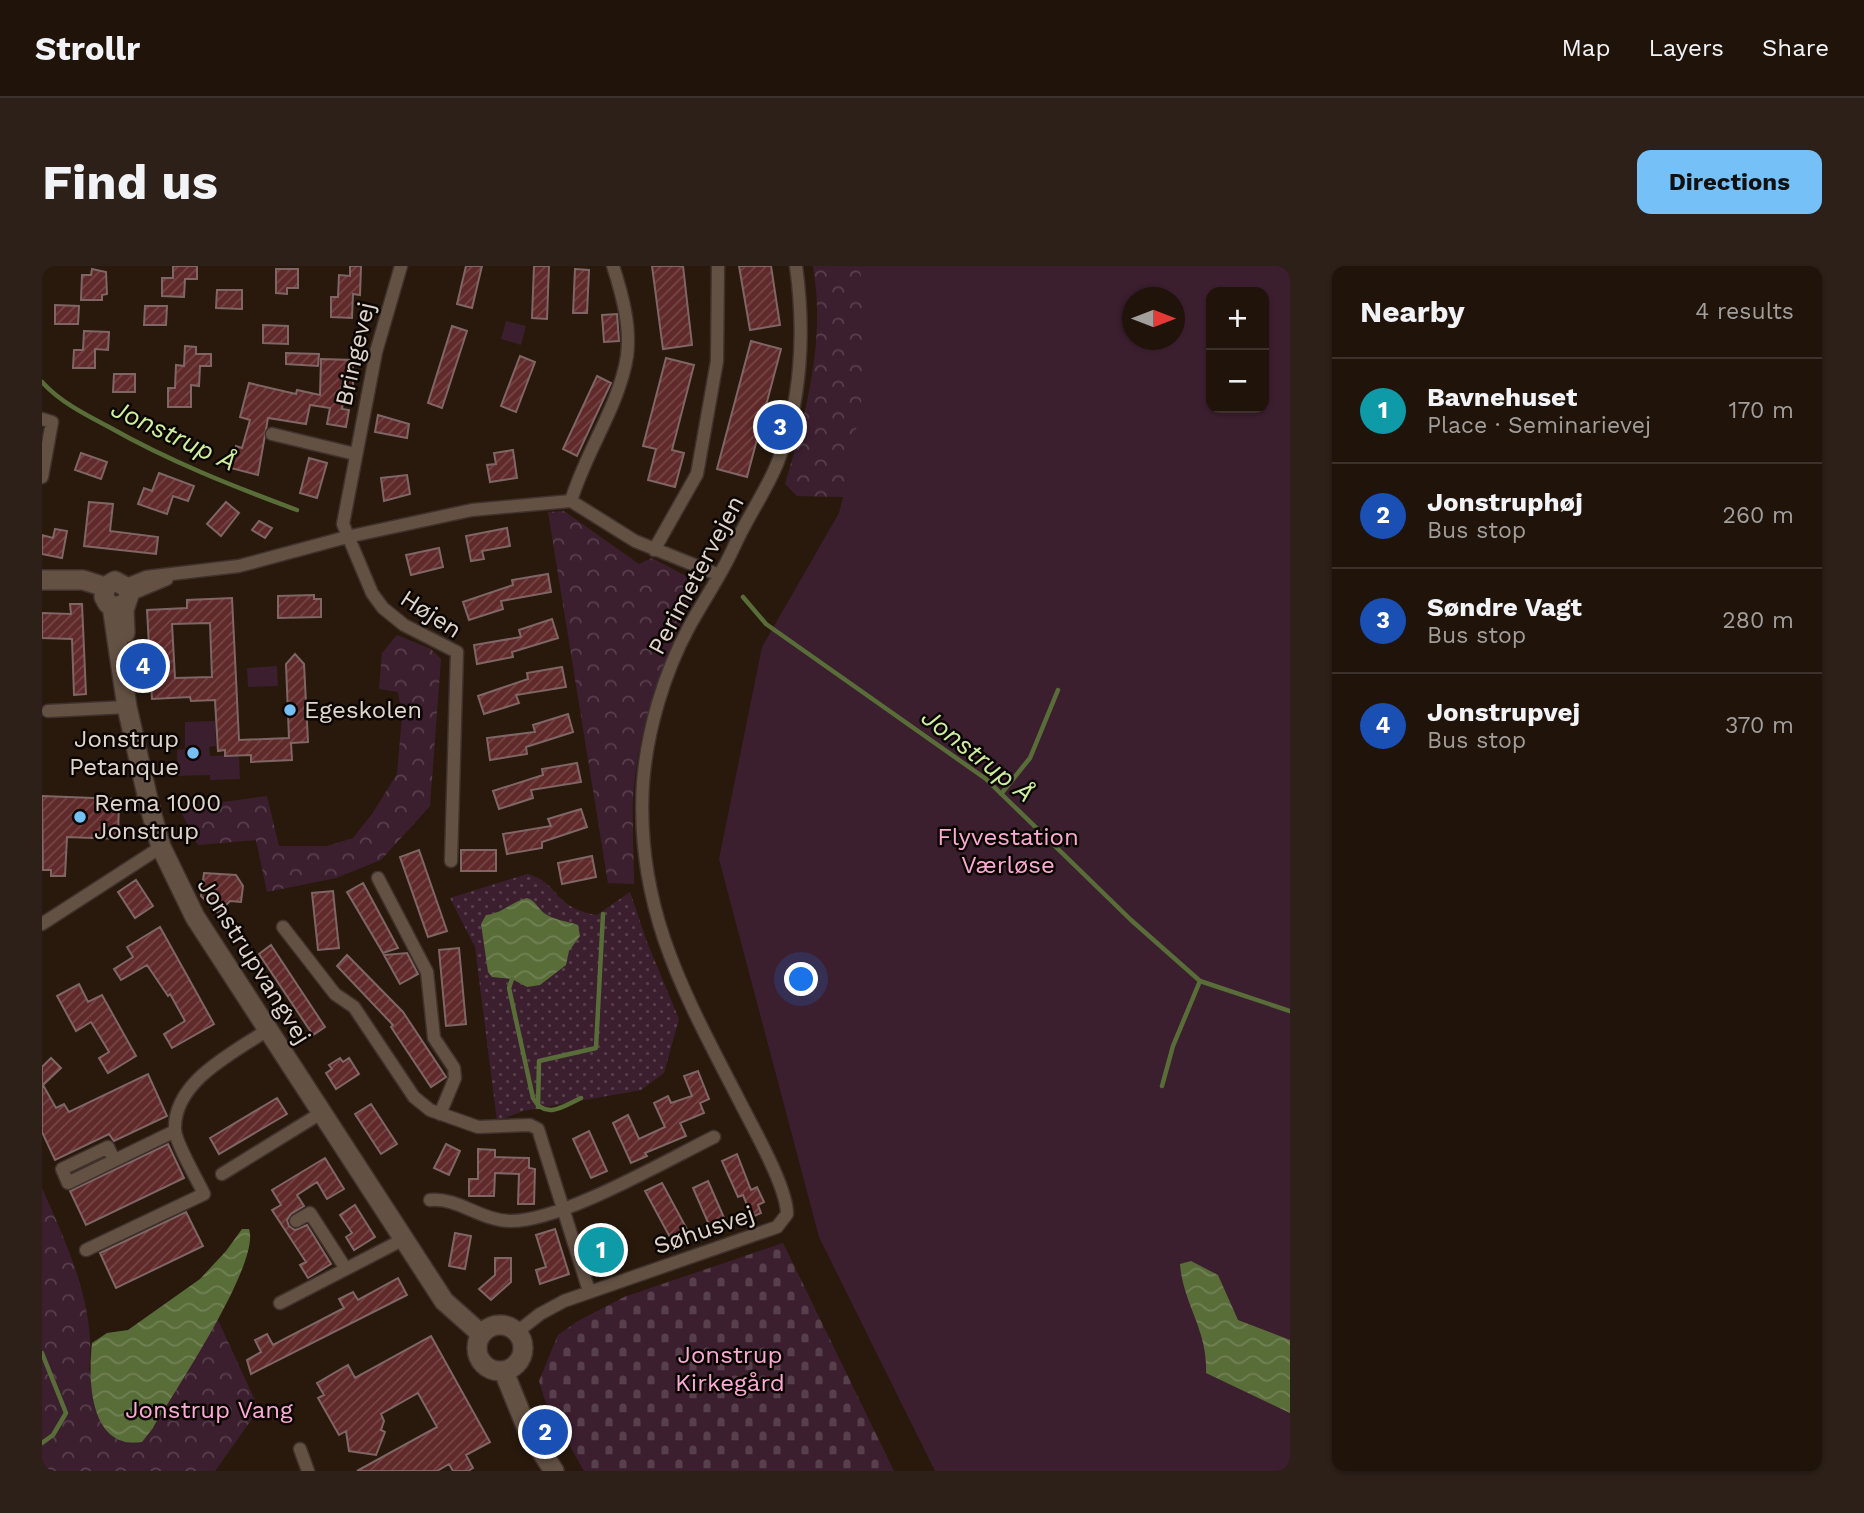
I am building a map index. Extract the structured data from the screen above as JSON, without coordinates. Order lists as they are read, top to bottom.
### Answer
{
  "streets": {
    "street": [
      "Bringevej",
      "Perimetervejen",
      "Højen",
      "Jonstrupvangvej",
      "Søhusvej"
    ]
  },
  "crossings": [
    ["Bringevej", "Højen"],
    ["Perimetervejen", "Søhusvej"],
    ["Jonstrupvangvej", "Søhusvej"]
  ],
  "water": ["Jonstrup Å"],
  "parks": ["Flyvestation Værløse", "Jonstrup Kirkegård", "Jonstrup Vang"],
  "places": ["Egeskolen", "Jonstrup Petanque", "Rema 1000 Jonstrup"],
  "north": "right",
  "page": {
    "header": "Strollr",
    "nav": ["Map", "Layers", "Share"],
    "buttons": "Directions",
    "title": "Find us",
    "heading": ["Nearby", "4 results"],
    "map_buttons": ["+", "−"],
    "list": [
      {
        "mark": "1",
        "name": "Bavnehuset",
        "note": "Place · Seminarievej",
        "value": "170 m"
      },
      {
        "mark": "2",
        "name": "Jonstruphøj",
        "note": "Bus stop",
        "value": "260 m"
      },
      {
        "mark": "3",
        "name": "Søndre Vagt",
        "note": "Bus stop",
        "value": "280 m"
      },
      {
        "mark": "4",
        "name": "Jonstrupvej",
        "note": "Bus stop",
        "value": "370 m"
      }
    ],
    "pins": [
      "3",
      "4",
      "1",
      "2"
    ]
  }
}
